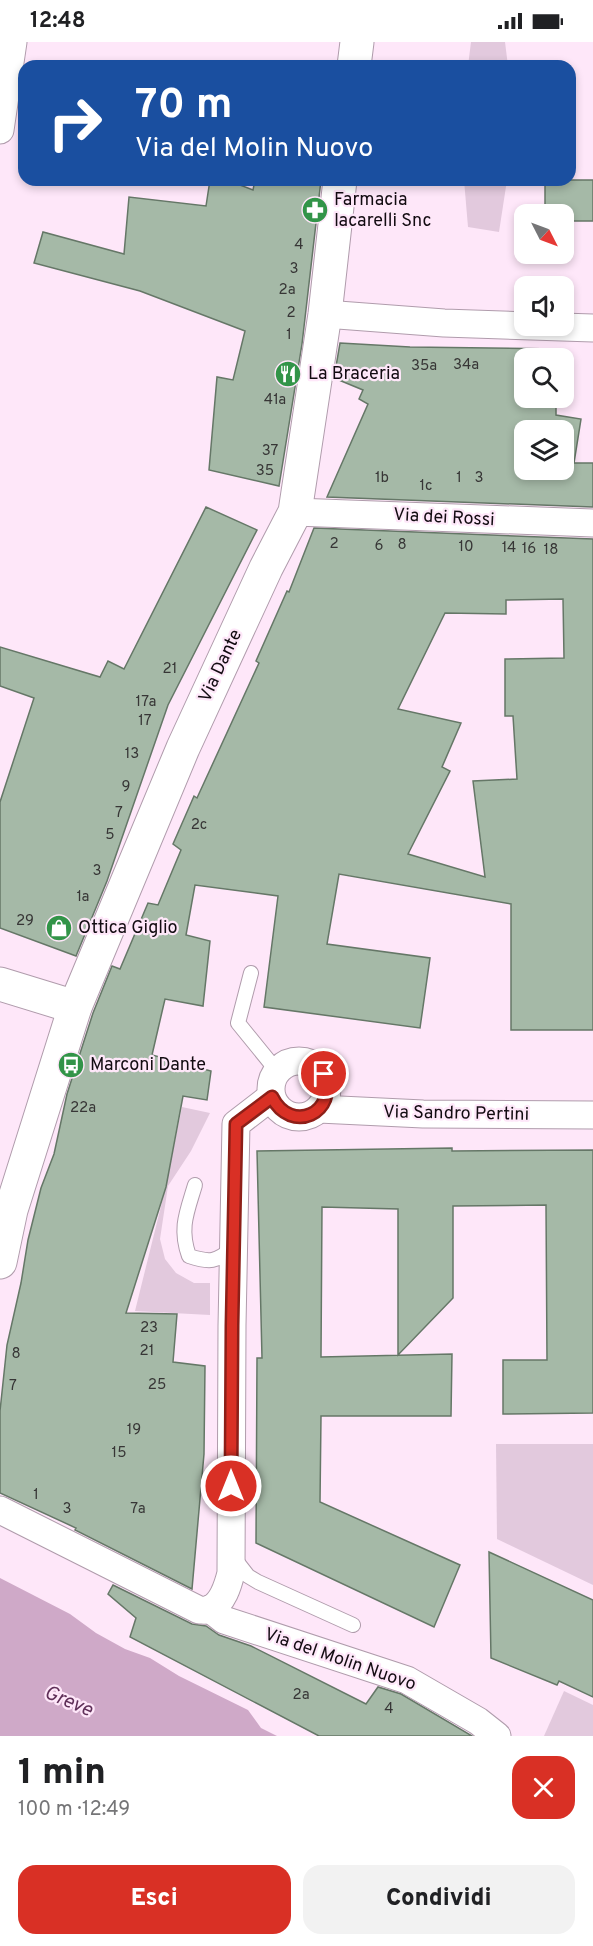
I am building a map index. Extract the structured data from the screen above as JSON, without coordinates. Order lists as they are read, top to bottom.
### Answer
{
  "streets": {
    "main road": ["Via Dante"],
    "street": ["Via dei Rossi", "Via Sandro Pertini", "Via del Molin Nuovo"]
  },
  "crossings": [
    ["Via dei Rossi", "Via Dante"]
  ],
  "water": ["Greve"],
  "places": {
    "pharmacy": ["Farmacia Iacarelli Snc"],
    "restaurant": ["La Braceria"],
    "shop": ["Ottica Giglio"],
    "bus stop": ["Marconi Dante"]
  },
  "house_numbers": [
    "4",
    "3",
    "2a",
    "2",
    "1",
    "34a",
    "35a",
    "41a",
    "37",
    "35",
    "1b",
    "1",
    "3",
    "1c",
    "2",
    "8",
    "6",
    "10",
    "14",
    "16",
    "18",
    "21",
    "17a",
    "17",
    "13",
    "9",
    "7",
    "2c",
    "5",
    "3",
    "1a",
    "29",
    "22a",
    "23",
    "21",
    "8",
    "25",
    "7",
    "19",
    "15",
    "1",
    "3",
    "7a",
    "2a",
    "4"
  ],
  "north": "bottom right",
  "page": {
    "status": "12:48",
    "turn": ["70 m", "Via del Molin Nuovo"],
    "heading": ["1 min", "100 m · 12:49"],
    "buttons": ["Esci", "Condividi"]
  }
}
